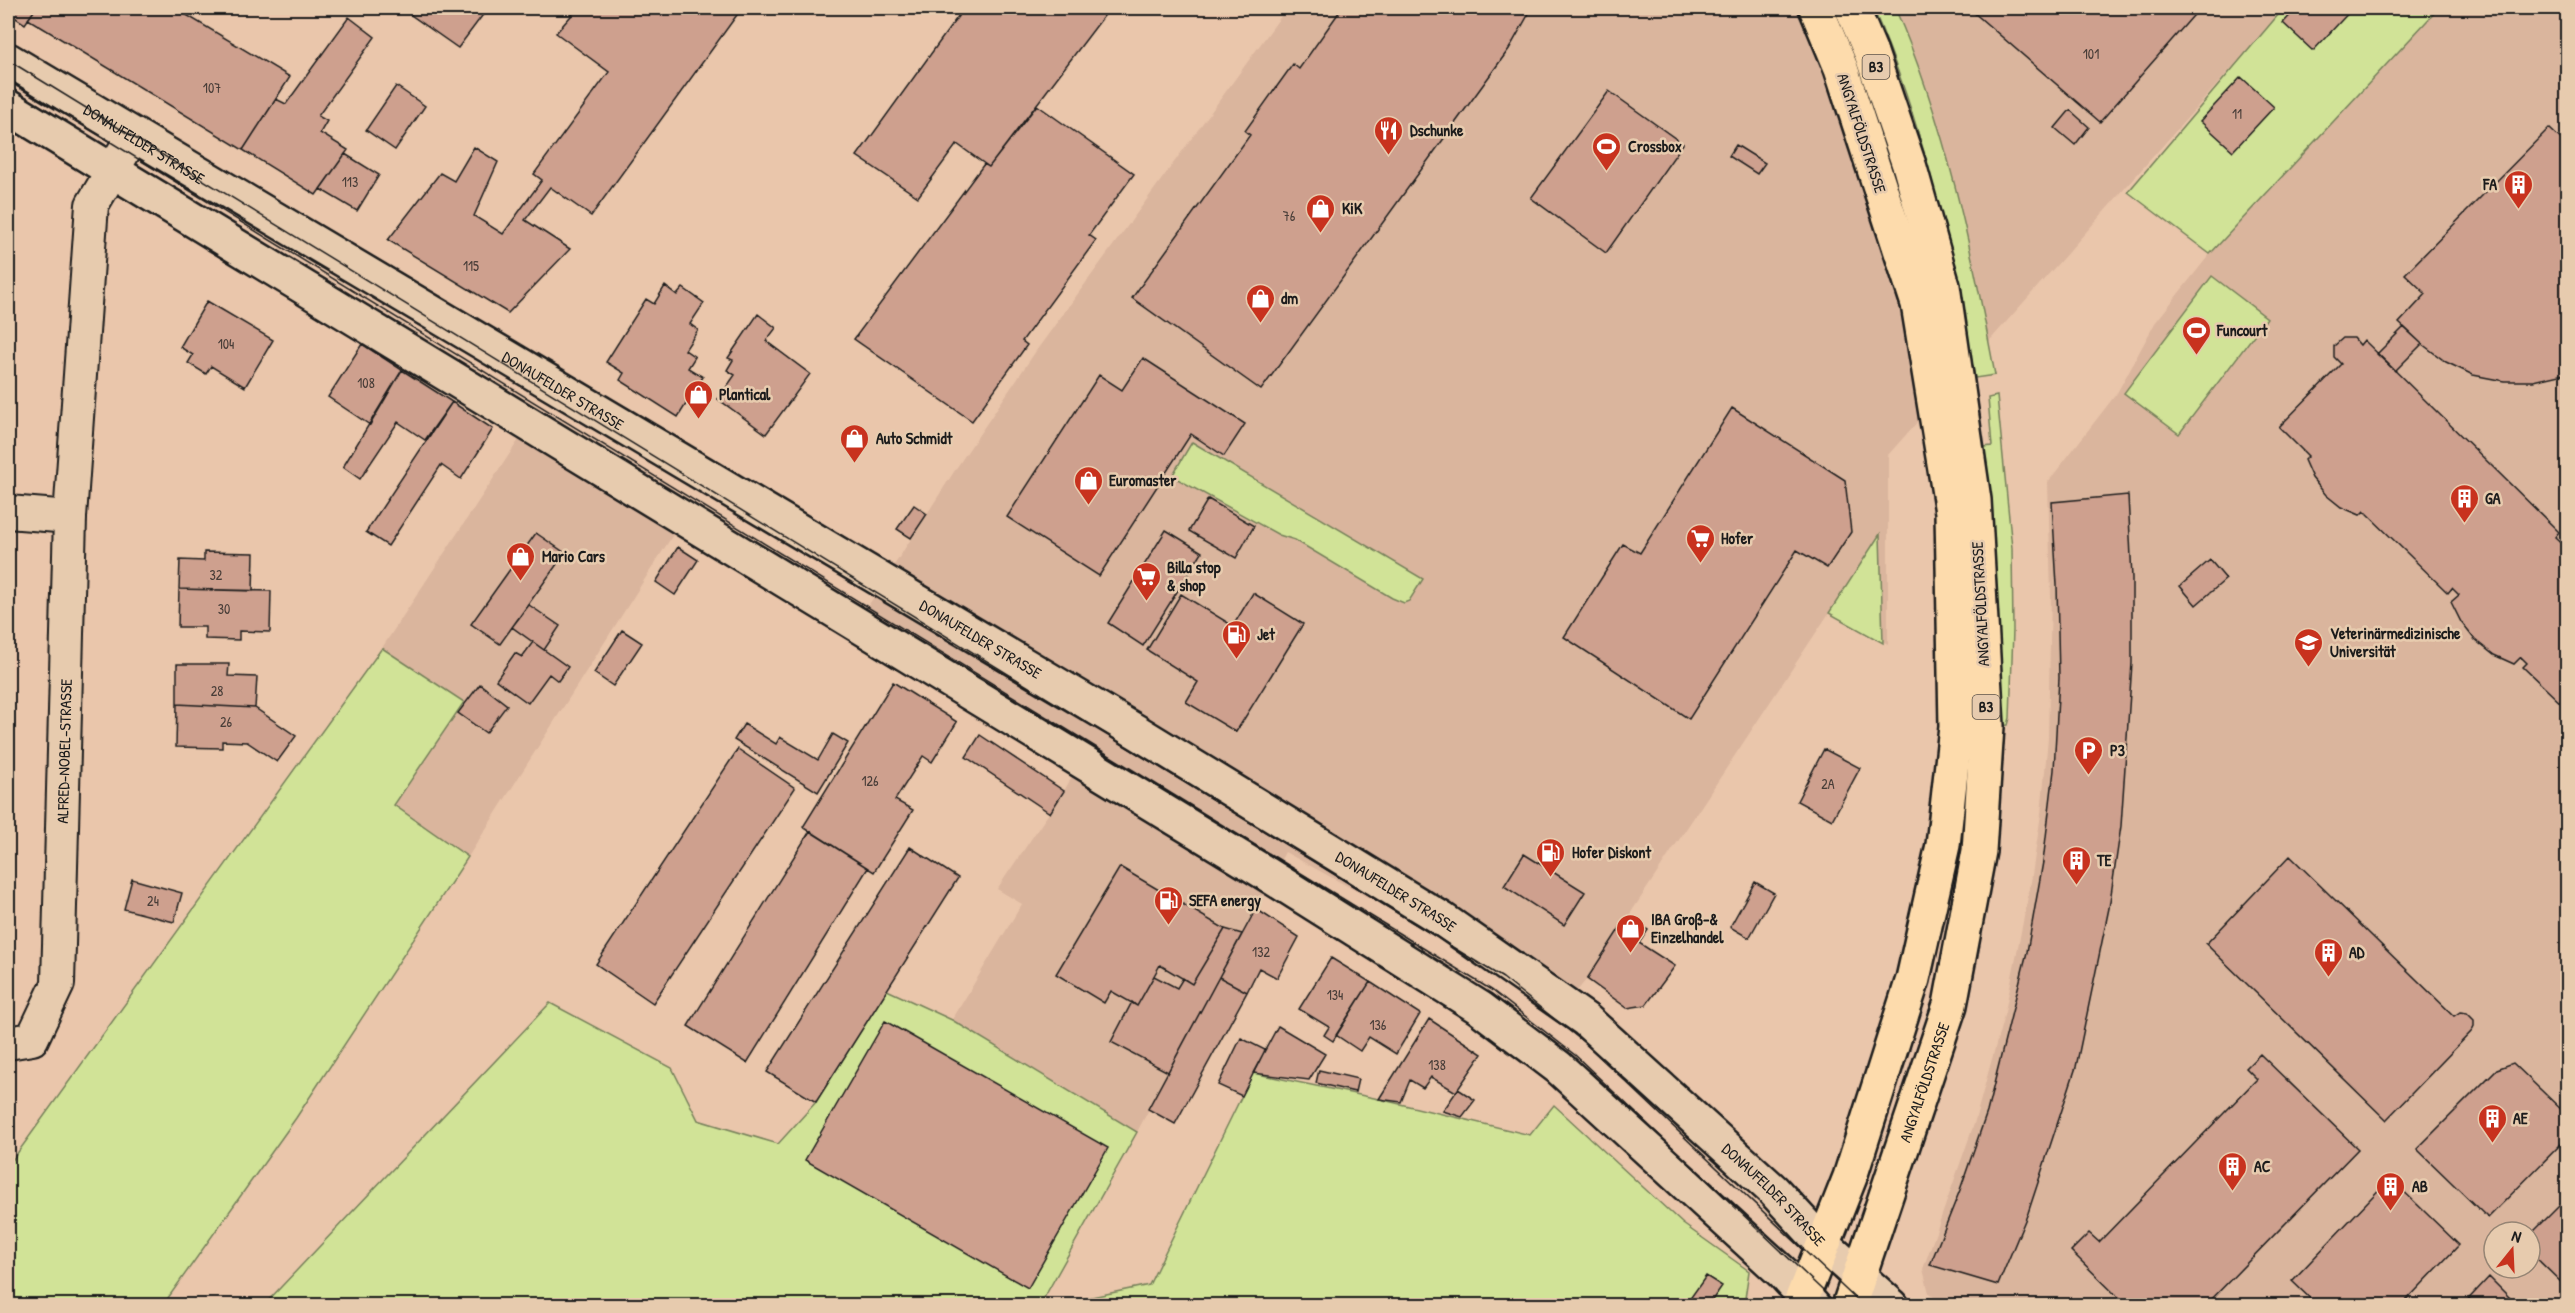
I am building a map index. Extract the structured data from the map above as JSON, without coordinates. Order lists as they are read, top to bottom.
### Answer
{
  "streets": {
    "main road": ["B3", "ANGYALFÖLDSTRASSE", "DONAUFELDER STRASSE"],
    "street": ["ALFRED-NOBEL-STRASSE"]
  },
  "crossings": [
    ["B3", "ANGYALFÖLDSTRASSE"],
    ["B3", "DONAUFELDER STRASSE"],
    ["ANGYALFÖLDSTRASSE", "DONAUFELDER STRASSE"],
    ["DONAUFELDER STRASSE", "ALFRED-NOBEL-STRASSE"]
  ],
  "places": {
    "restaurant": ["Dschunke"],
    "sports": ["Crossbox", "Funcourt"],
    "building": [
      "FA",
      "GA",
      "TE",
      "AD",
      "AE",
      "AC",
      "AB"
    ],
    "shop": [
      "KiK",
      "dm",
      "Plantical",
      "Auto Schmidt",
      "Euromaster",
      "Mario Cars",
      "IBA Groß-& Einzelhandel"
    ],
    "supermarket": ["Hofer", "Billa stop & shop"],
    "fuel station": ["Jet", "Hofer Diskont", "SEFA energy"],
    "school or university": ["Veterinärmedizinische Universität"],
    "parking": ["P3"]
  },
  "house_numbers": [
    "101",
    "107",
    "11",
    "113",
    "76",
    "115",
    "104",
    "108",
    "32",
    "30",
    "28",
    "26",
    "126",
    "2A",
    "24",
    "132",
    "134",
    "136",
    "138"
  ],
  "north": "top"
}
